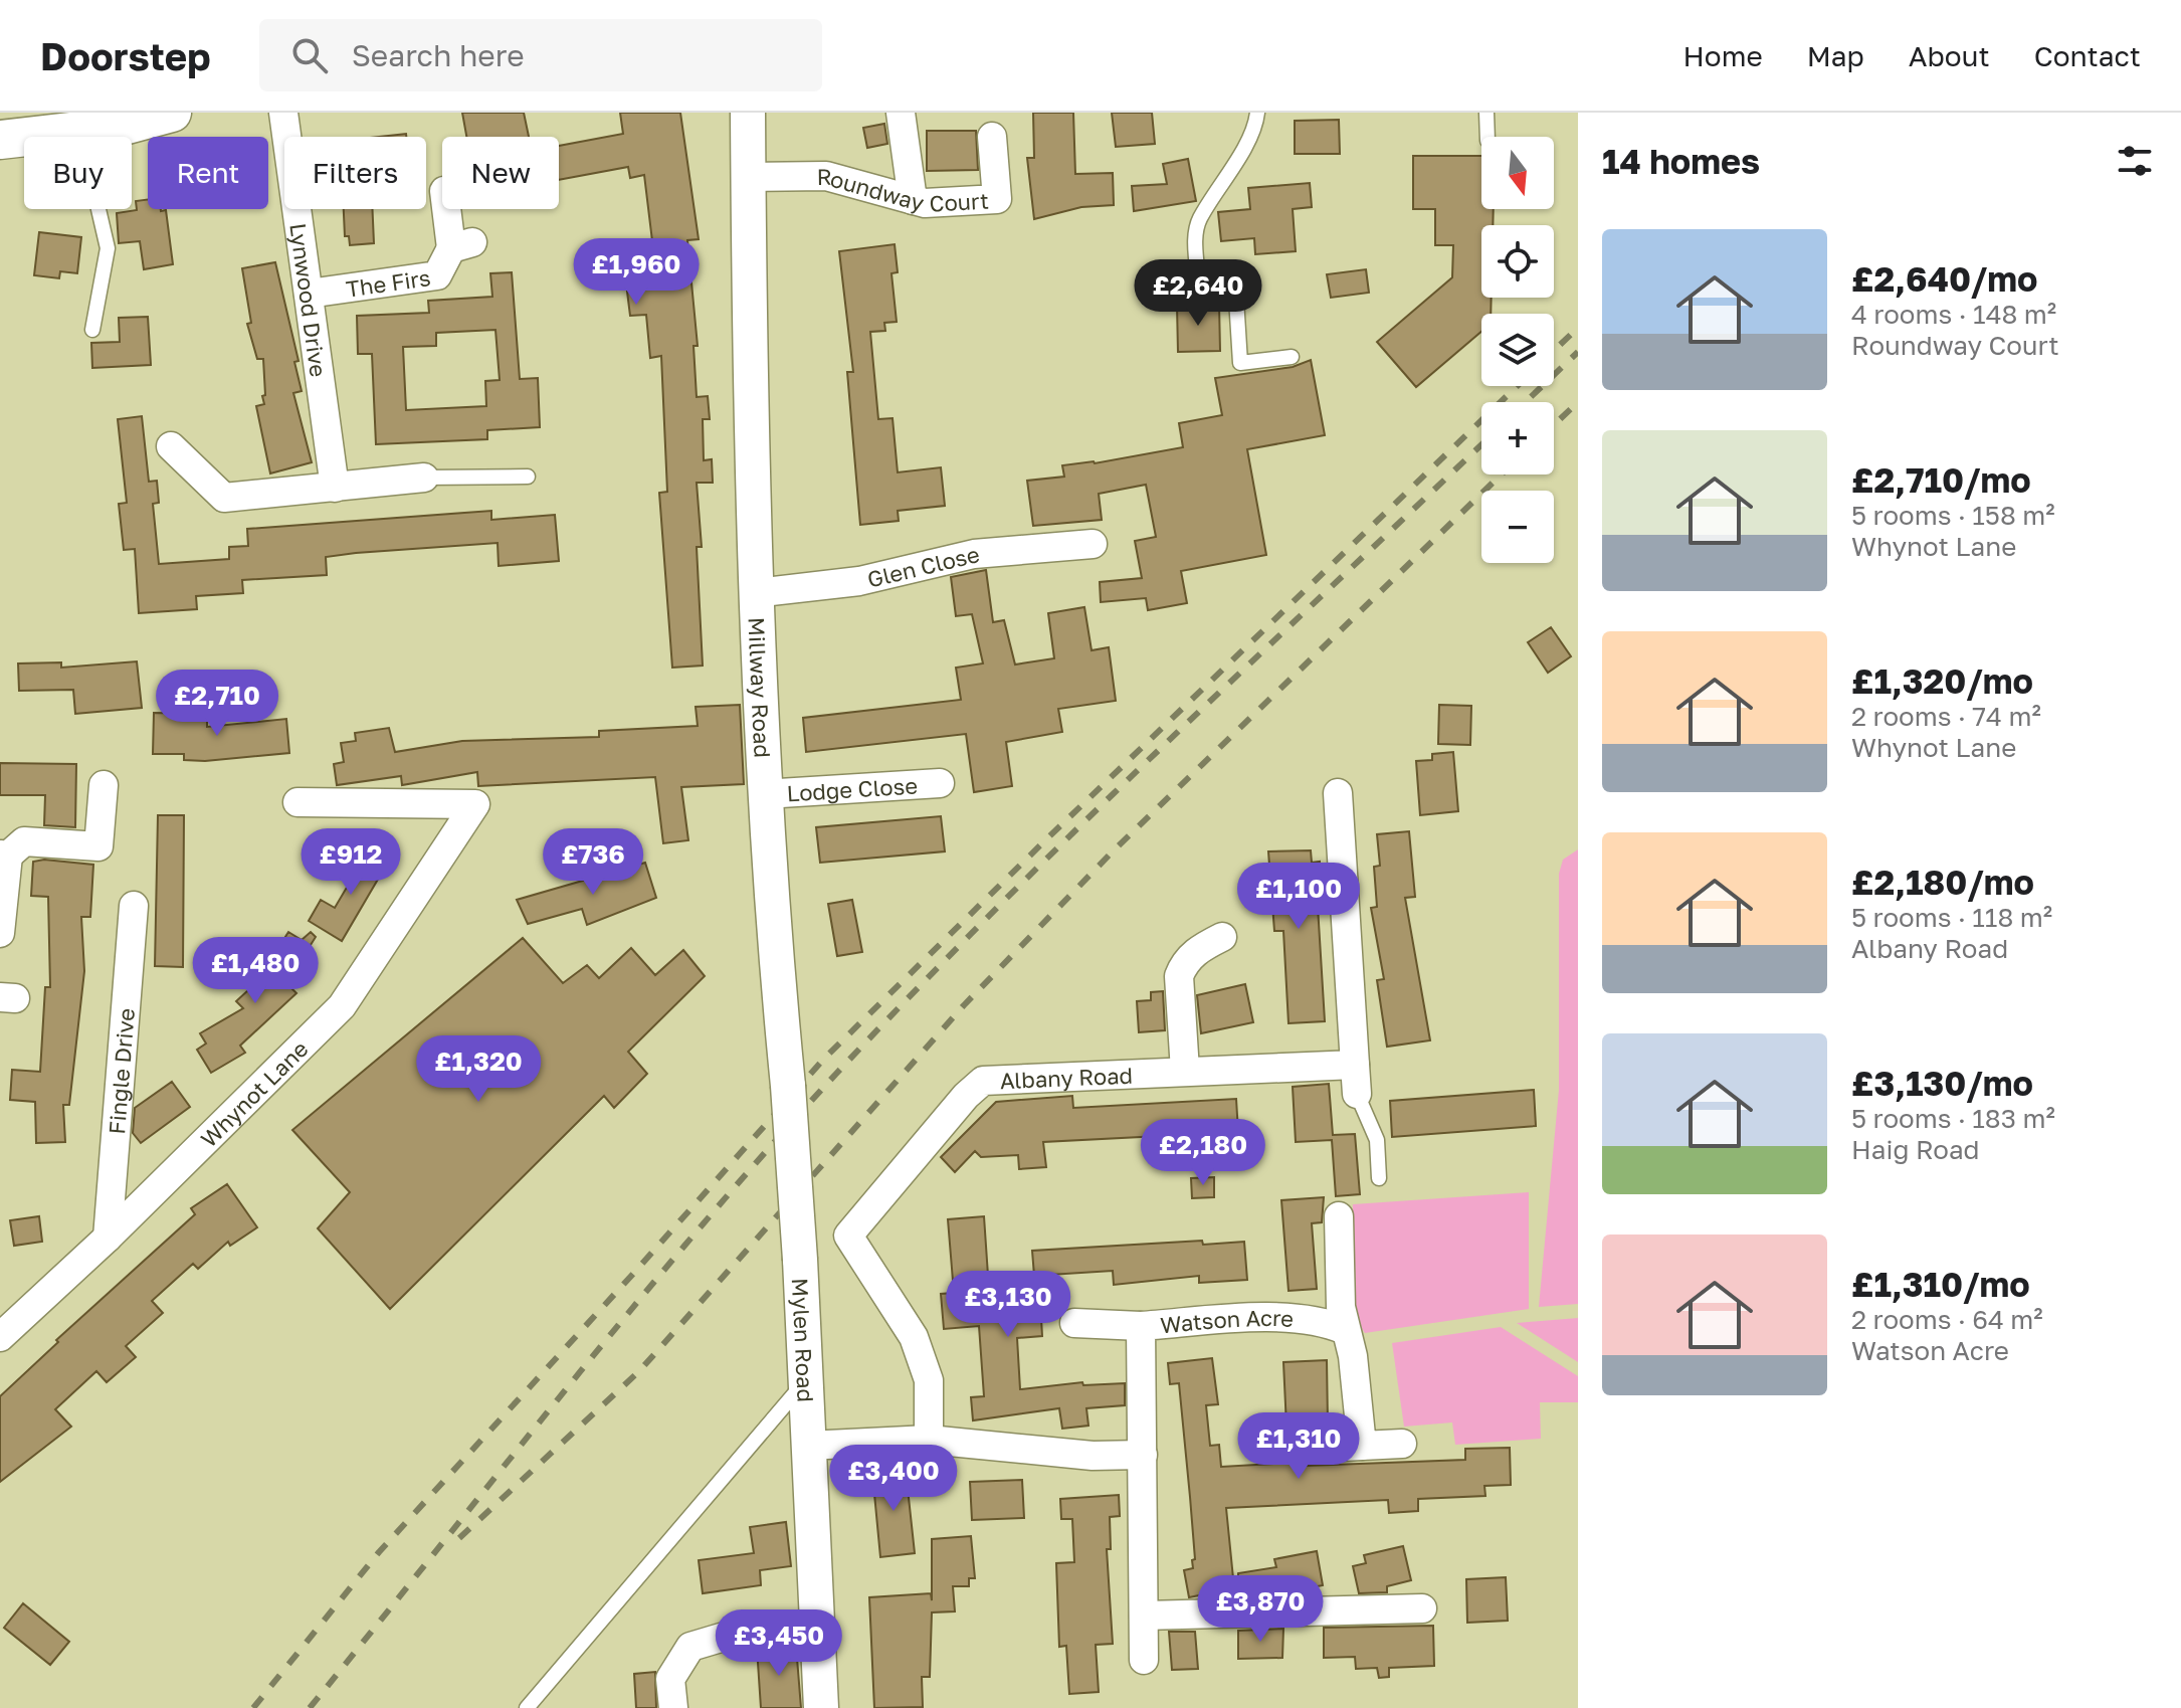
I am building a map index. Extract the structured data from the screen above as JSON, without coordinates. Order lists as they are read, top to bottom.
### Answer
{
  "streets": {
    "street": [
      "Roundway Court",
      "The Firs",
      "Lynwood Drive",
      "Glen Close",
      "Millway Road",
      "Lodge Close",
      "Fingle Drive",
      "Albany Road",
      "Whynot Lane",
      "Watson Acre",
      "Mylen Road"
    ]
  },
  "crossings": [
    ["Roundway Court", "Millway Road"],
    ["The Firs", "Lynwood Drive"],
    ["Glen Close", "Millway Road"],
    ["Millway Road", "Lodge Close"],
    ["Millway Road", "Mylen Road"],
    ["Fingle Drive", "Whynot Lane"]
  ],
  "north": "bottom",
  "page": {
    "header": "Doorstep",
    "search": "Search here",
    "nav": [
      "Home",
      "Map",
      "About",
      "Contact"
    ],
    "heading": "14 homes",
    "map_buttons": ["+", "−"],
    "chip": [
      "Buy",
      "Rent",
      "Filters",
      "New"
    ],
    "list": [
      {
        "name": "£2,640/mo",
        "note": "4 rooms · 148 m² · Roundway Court"
      },
      {
        "name": "£2,710/mo",
        "note": "5 rooms · 158 m² · Whynot Lane"
      },
      {
        "name": "£1,320/mo",
        "note": "2 rooms · 74 m² · Whynot Lane"
      },
      {
        "name": "£2,180/mo",
        "note": "5 rooms · 118 m² · Albany Road"
      },
      {
        "name": "£3,130/mo",
        "note": "5 rooms · 183 m² · Haig Road"
      },
      {
        "name": "£1,310/mo",
        "note": "2 rooms · 64 m² · Watson Acre"
      }
    ],
    "price": [
      "£1,960",
      "£2,640",
      "£2,710",
      "£912",
      "£736",
      "£1,100",
      "£1,480",
      "£1,320",
      "£2,180",
      "£3,130",
      "£1,310",
      "£3,400",
      "£3,870",
      "£3,450"
    ]
  }
}
